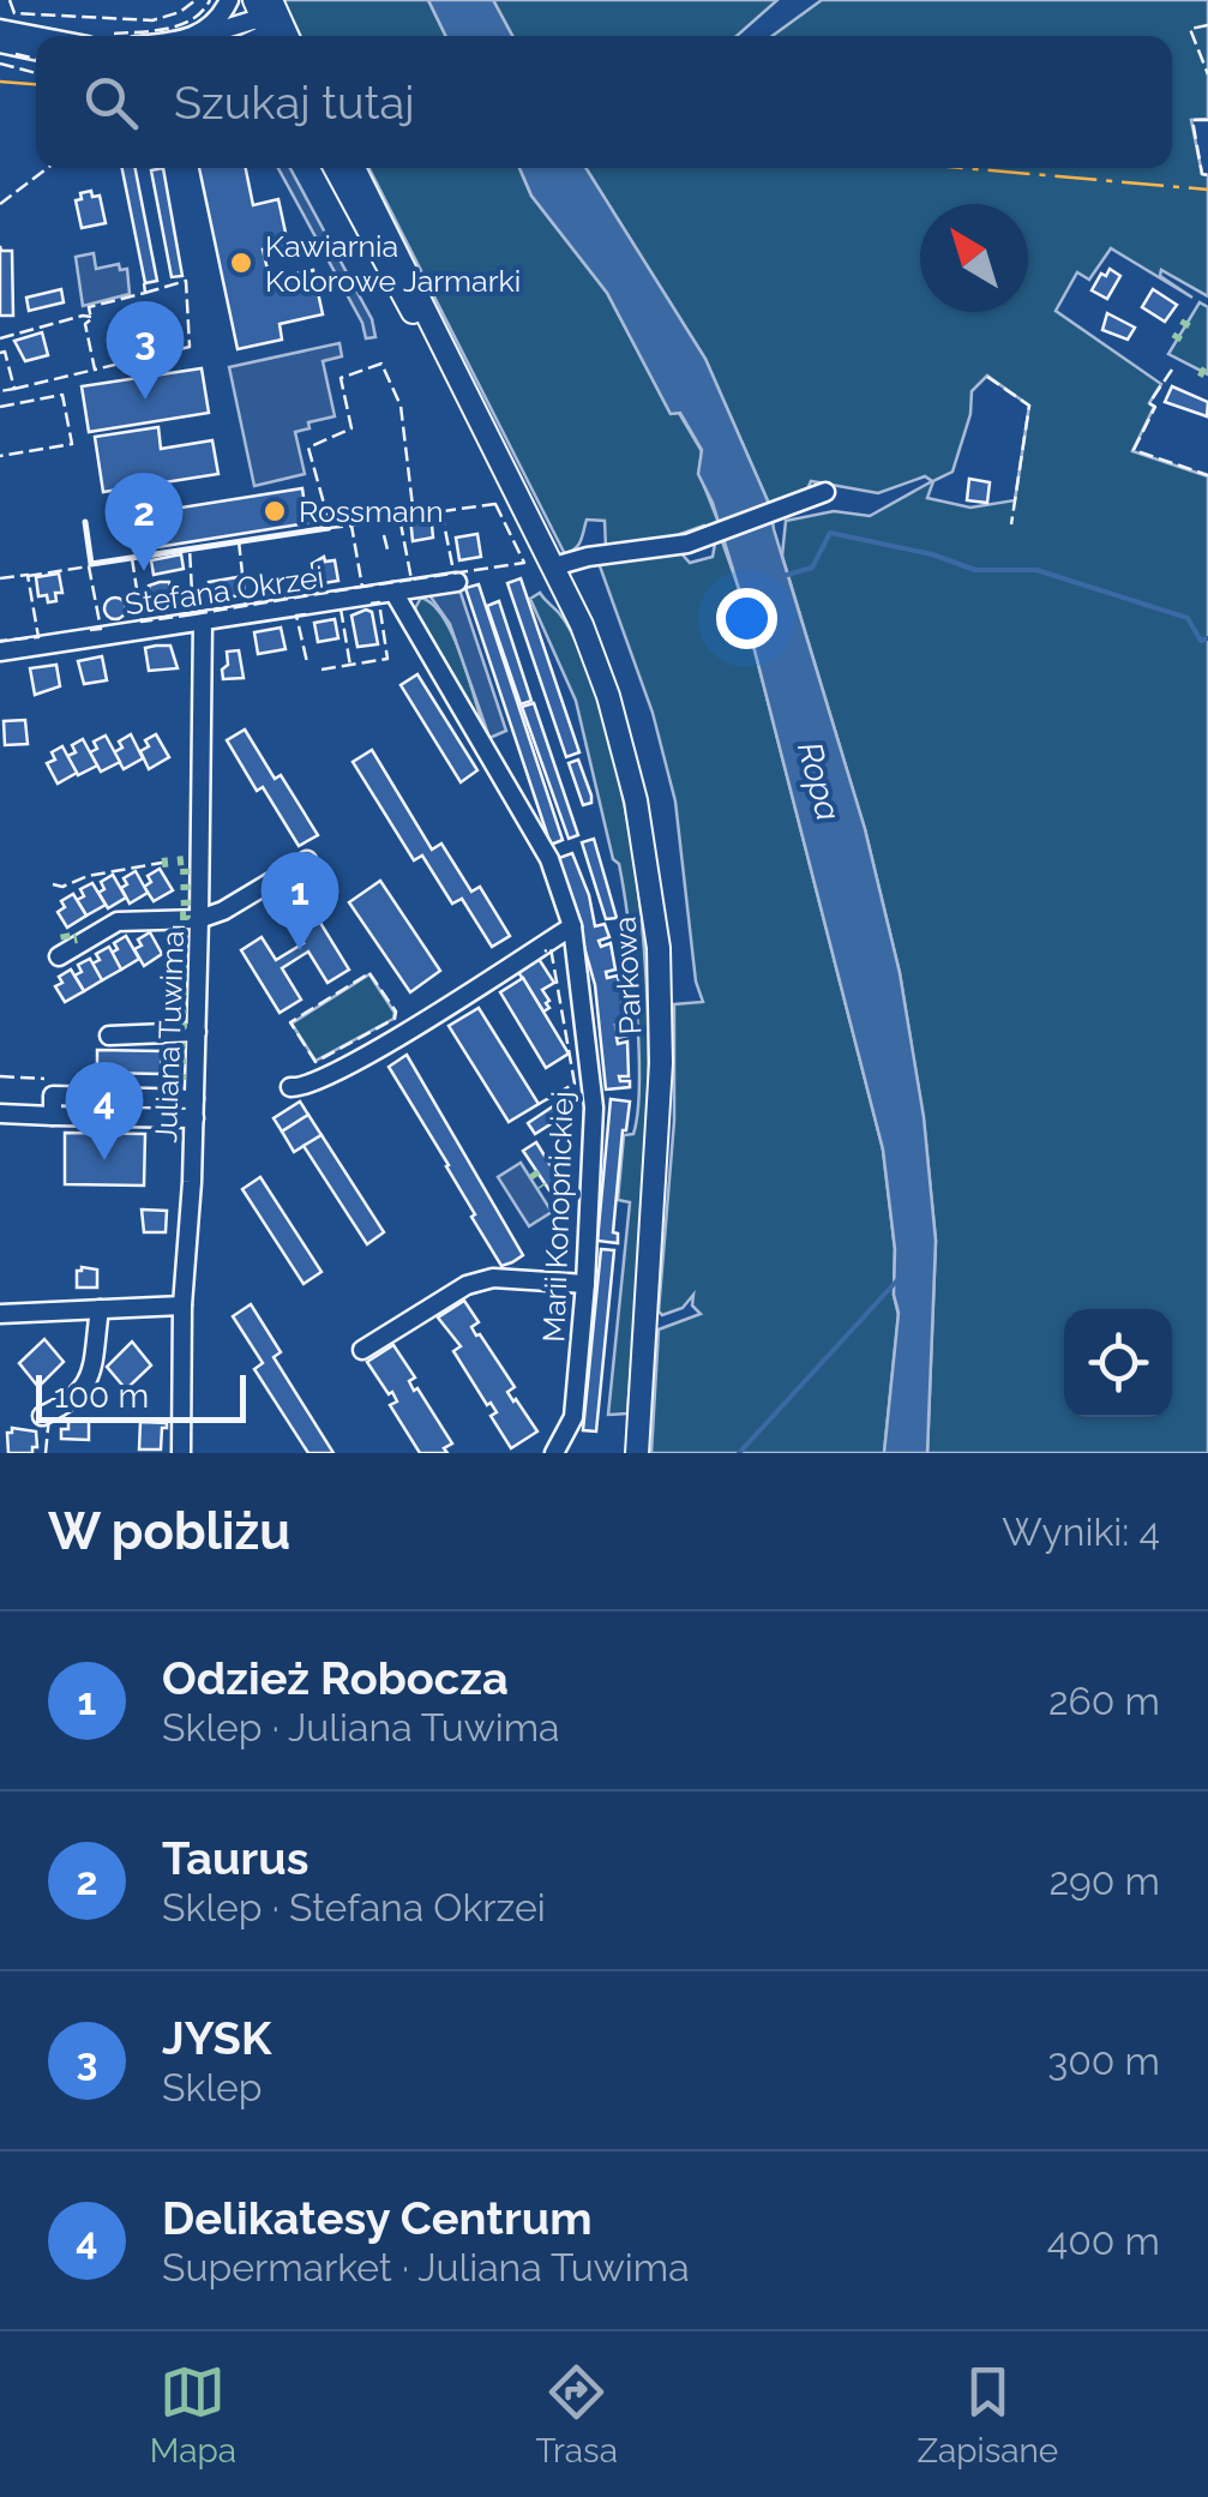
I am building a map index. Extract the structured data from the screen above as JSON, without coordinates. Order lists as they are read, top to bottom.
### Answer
{
  "streets": {
    "main road": ["Parkowa"],
    "street": ["Stefana Okrzei", "Juliana Tuwima", "Marii Konopnickiej"]
  },
  "crossings": [
    ["Stefana Okrzei", "Juliana Tuwima"],
    ["Stefana Okrzei", "Marii Konopnickiej"]
  ],
  "water": ["Ropa"],
  "places": ["Kawiarnia Kolorowe Jarmarki", "Rossmann"],
  "scale_bar": "100 m",
  "north": "top left",
  "page": {
    "search": "Szukaj tutaj",
    "pins": [
      "3",
      "2",
      "1",
      "4"
    ],
    "scale": "100 m",
    "heading": ["W pobliżu", "Wyniki: 4"],
    "list": [
      {
        "mark": "1",
        "name": "Odzież Robocza",
        "note": "Sklep · Juliana Tuwima",
        "value": "260 m"
      },
      {
        "mark": "2",
        "name": "Taurus",
        "note": "Sklep · Stefana Okrzei",
        "value": "290 m"
      },
      {
        "mark": "3",
        "name": "JYSK",
        "note": "Sklep",
        "value": "300 m"
      },
      {
        "mark": "4",
        "name": "Delikatesy Centrum",
        "note": "Supermarket · Juliana Tuwima",
        "value": "400 m"
      }
    ],
    "nav": ["Mapa", "Trasa", "Zapisane"]
  }
}
